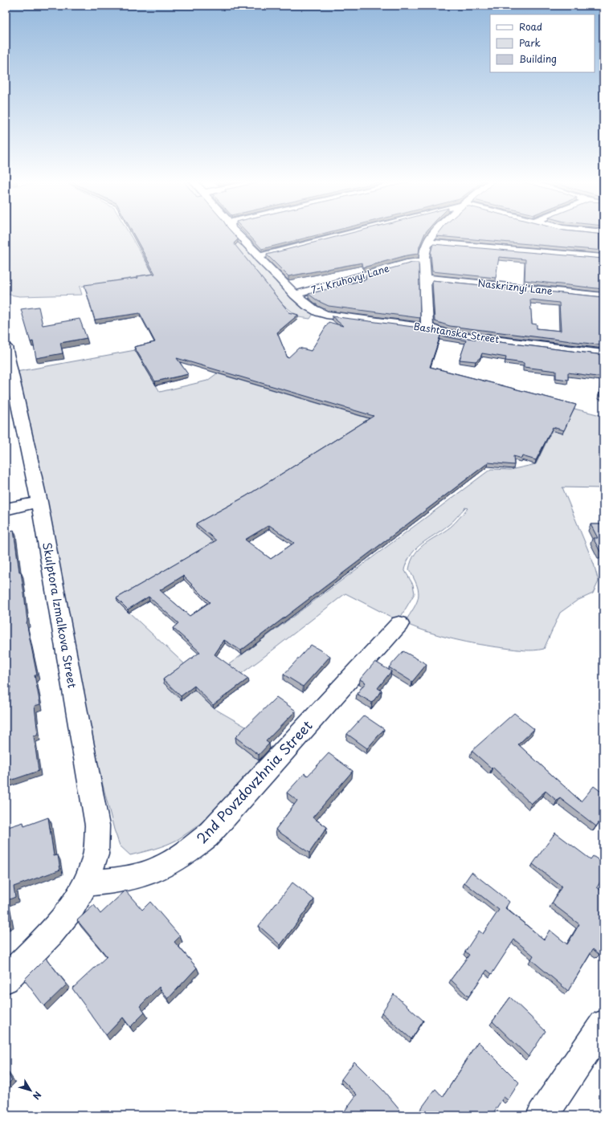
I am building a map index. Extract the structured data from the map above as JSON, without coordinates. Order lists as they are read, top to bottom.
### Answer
{
  "streets": {
    "street": [
      "7-i Kruhovyi Lane",
      "Naskriznyi Lane",
      "Bashtanska Street",
      "Skulptora Izmalkova Street",
      "2nd Povzdovzhnia Street"
    ]
  },
  "crossings": [
    ["7-i Kruhovyi Lane", "Bashtanska Street"],
    ["Skulptora Izmalkova Street", "2nd Povzdovzhnia Street"]
  ],
  "legend": ["Road", "Park", "Building"],
  "north": "bottom right"
}
